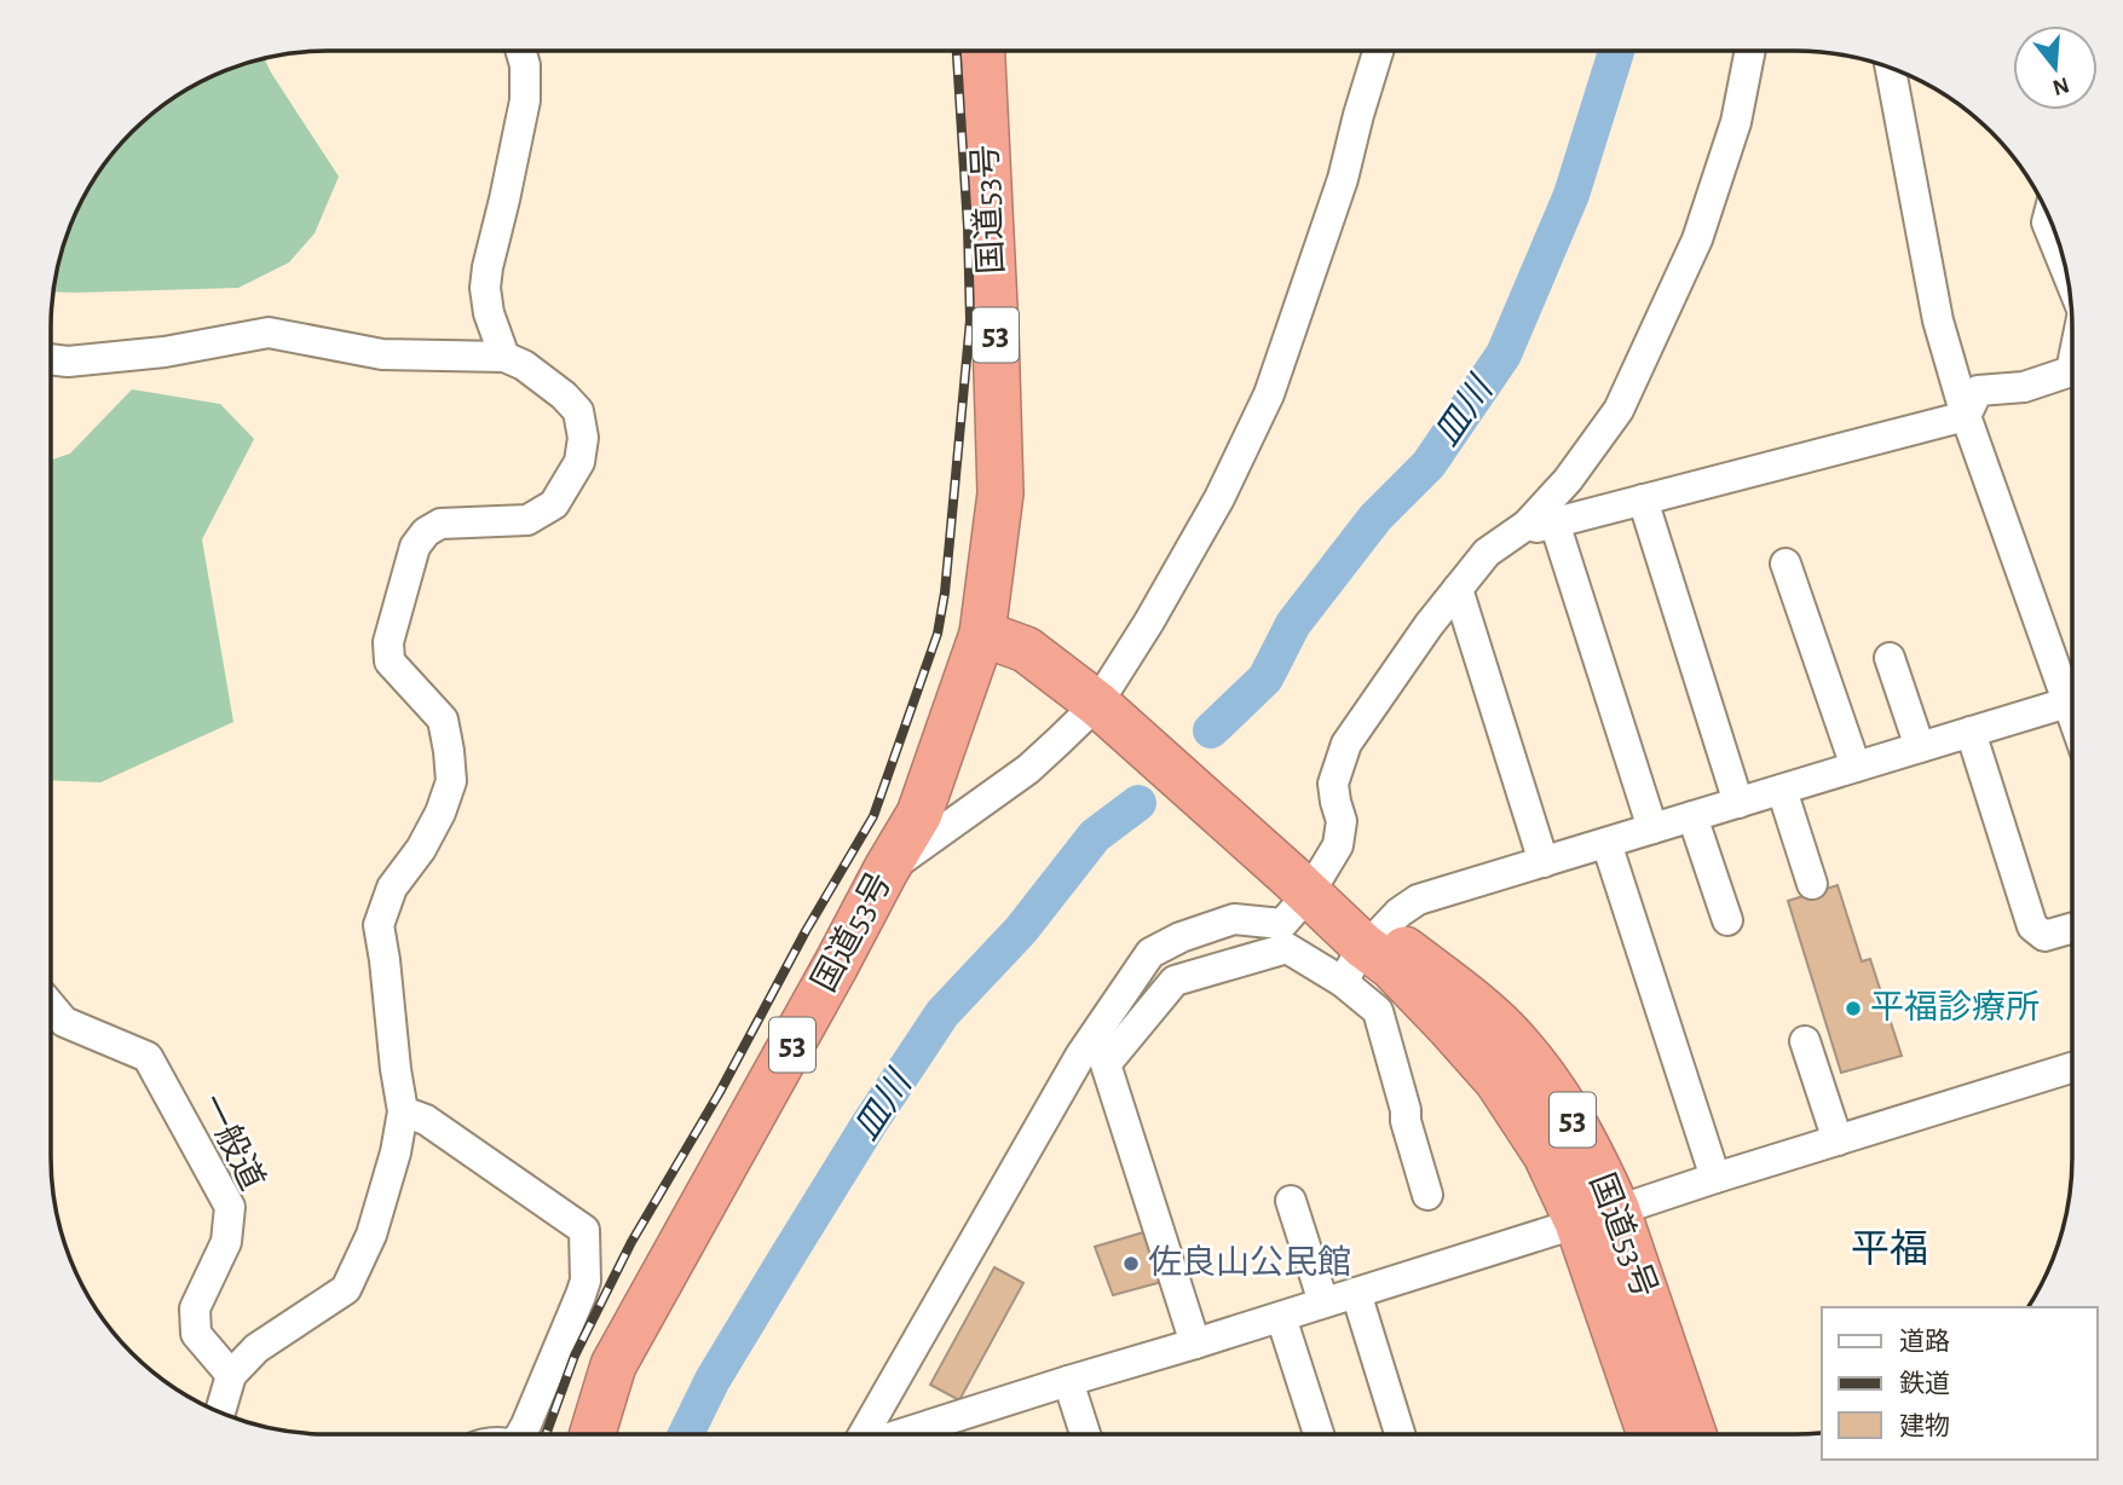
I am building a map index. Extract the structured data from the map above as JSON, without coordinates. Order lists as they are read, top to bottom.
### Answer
{
  "streets": {
    "highway": ["国道53号", "53"],
    "street": ["一般道"]
  },
  "districts": ["平福"],
  "water": ["皿川"],
  "places": ["平福診療所", "佐良山公民館"],
  "legend": ["道路", "鉄道", "建物"],
  "north": "bottom"
}
